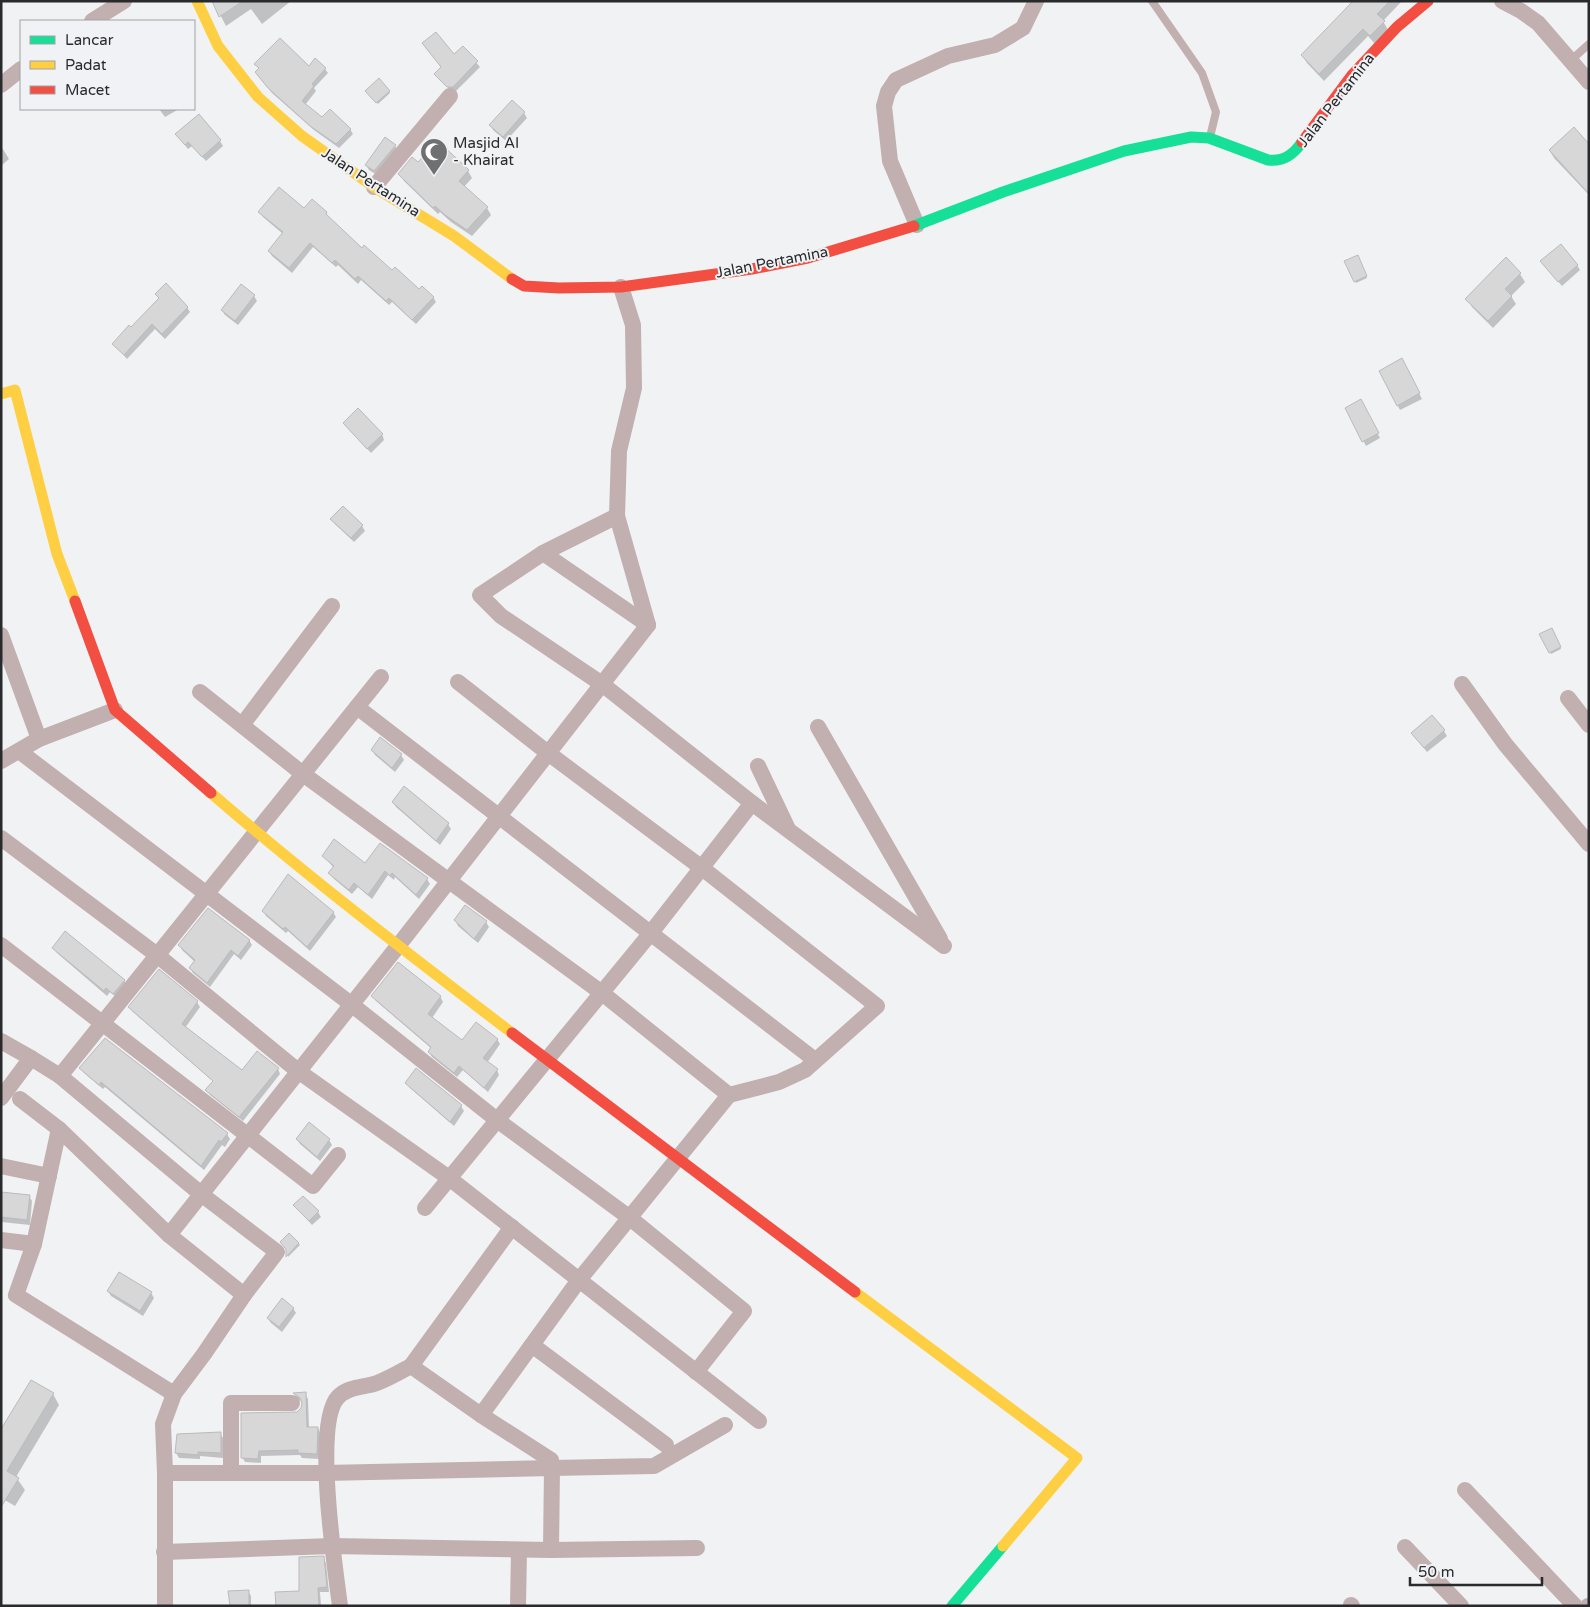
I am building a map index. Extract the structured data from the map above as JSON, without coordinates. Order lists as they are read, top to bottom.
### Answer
{
  "streets": {
    "street": ["Jalan Pertamina"]
  },
  "places": {
    "mosque": ["Masjid Al - Khairat"]
  },
  "legend": ["Lancar", "Padat", "Macet"],
  "scale_bar": "50 m"
}
